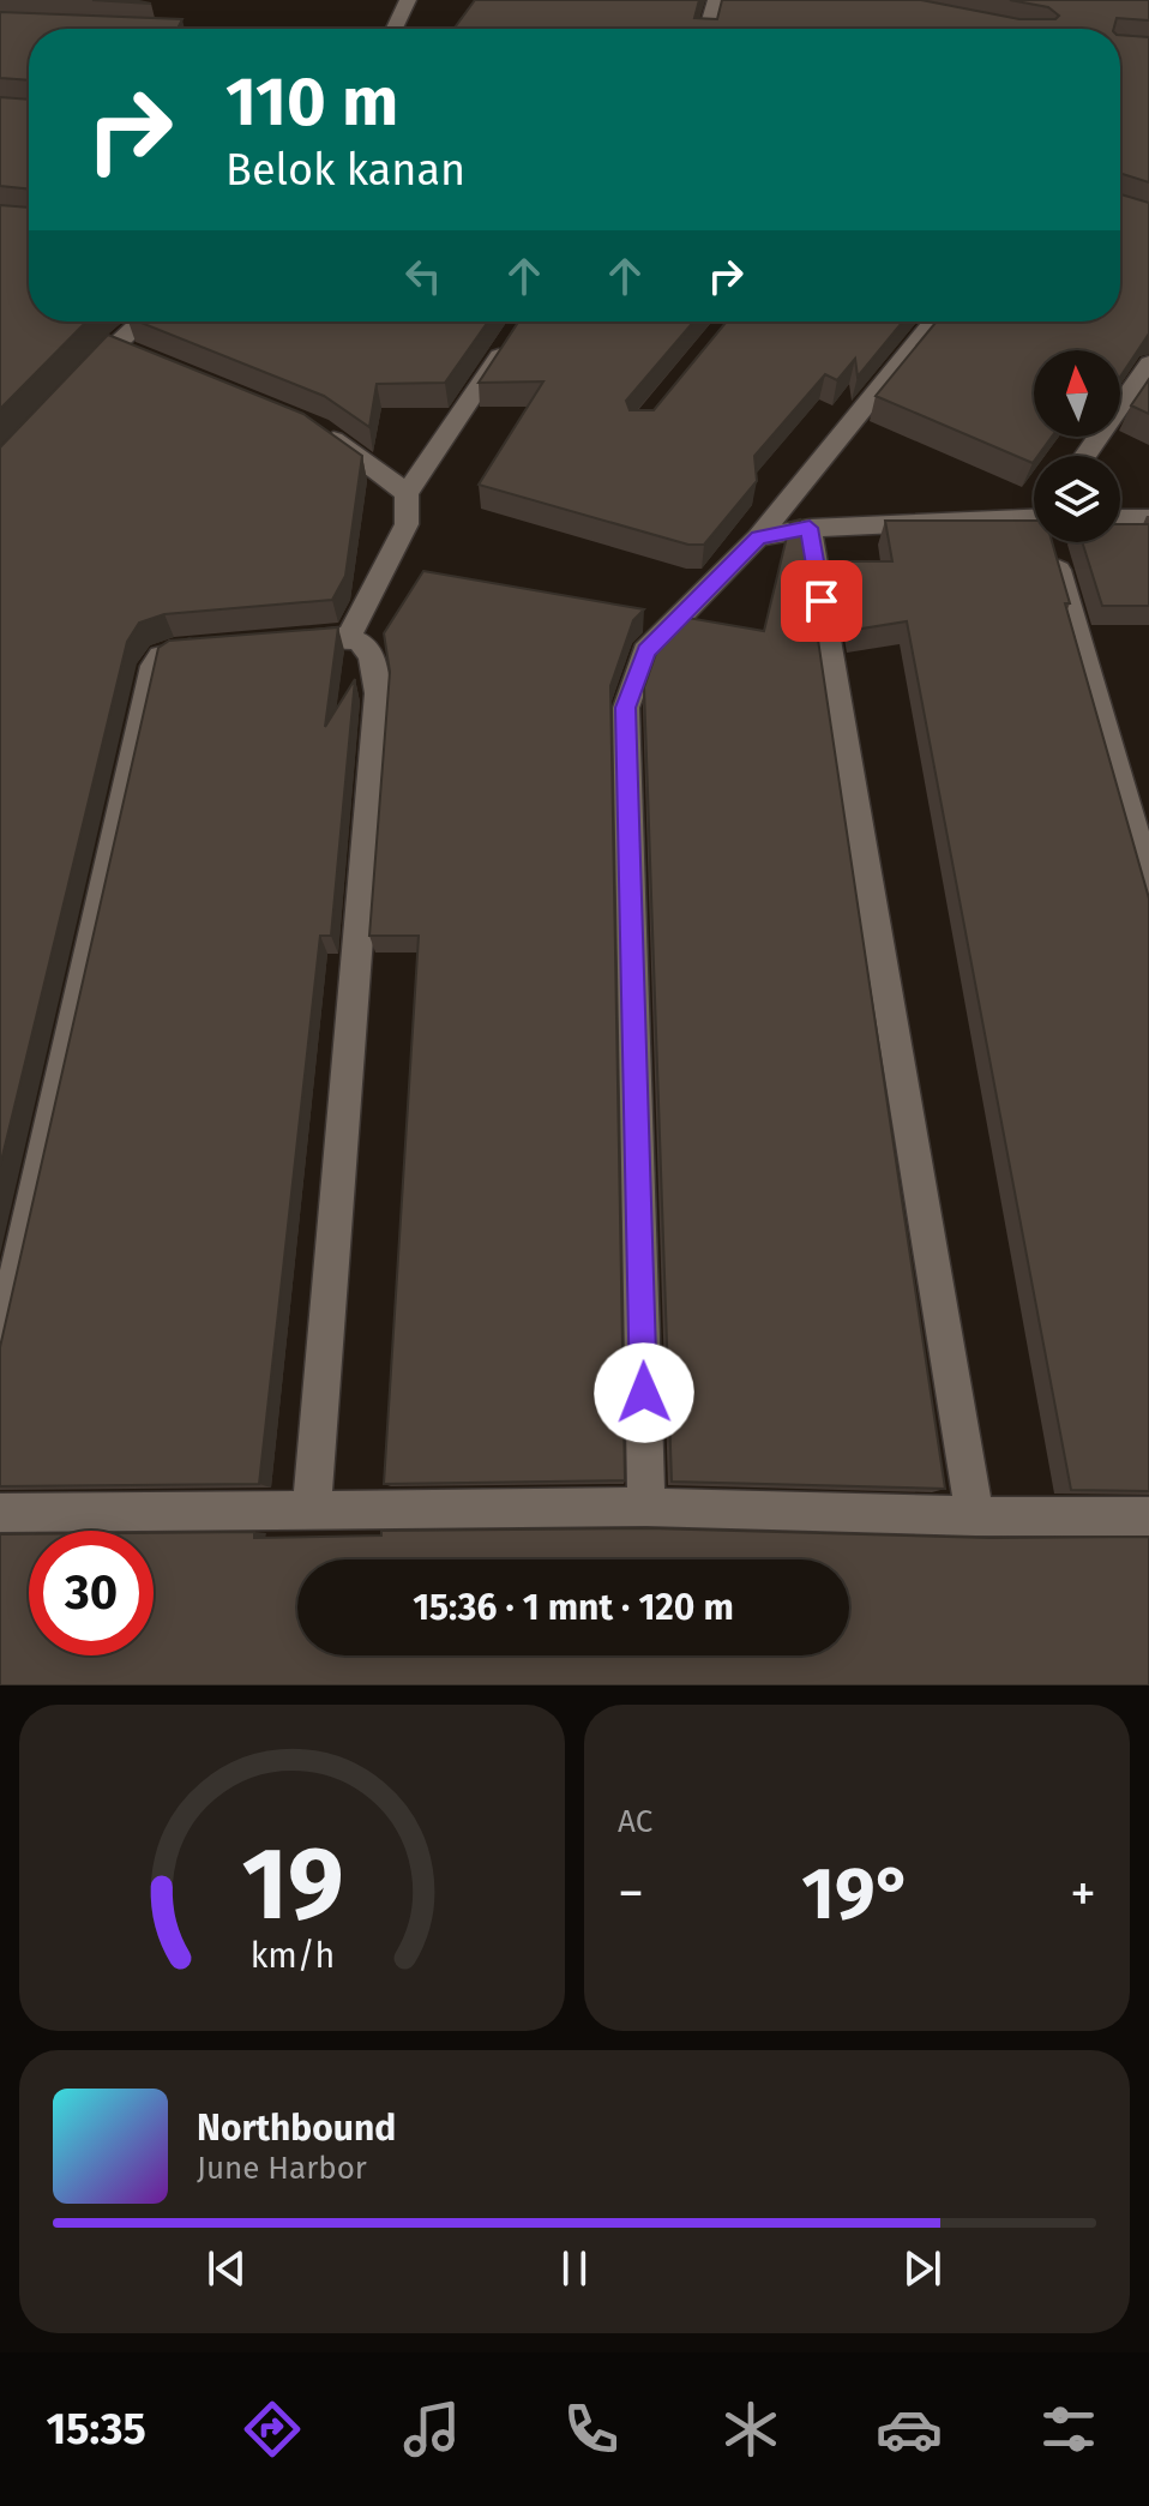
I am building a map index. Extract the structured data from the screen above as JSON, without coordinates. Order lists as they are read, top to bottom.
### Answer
{
  "north": "top",
  "page": {
    "turn": ["110 m", "Belok kanan"],
    "limit": "30",
    "trip": "15:36 · 1 mnt · 120 m",
    "tile": "AC",
    "heat": ["−", "19°", "+"],
    "song": ["Northbound", "June Harbor"],
    "tabs": "15:35",
    "gauge": ["19", "km/h"]
  }
}
